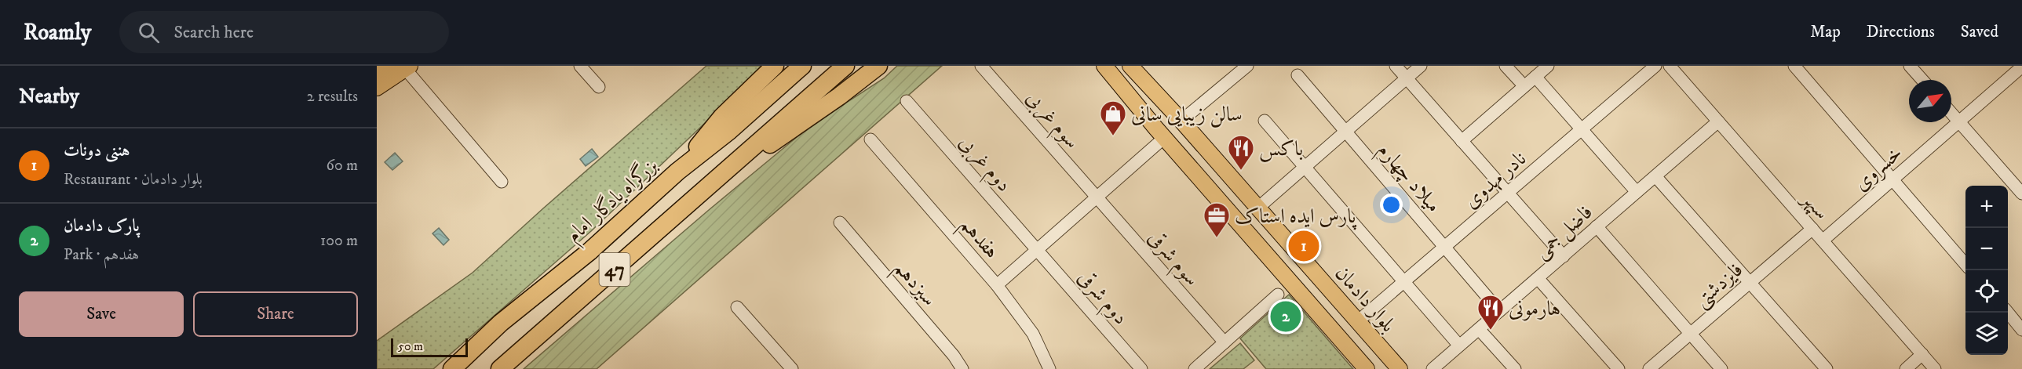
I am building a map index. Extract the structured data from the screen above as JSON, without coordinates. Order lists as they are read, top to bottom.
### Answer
{
  "streets": {
    "highway": ["بزرگراه یادگار امام", "47"],
    "main road": ["بلوار دادمان"],
    "street": [
      "سوم غربی",
      "دوم غربی",
      "خسروی",
      "میلاد چهارم",
      "نادر مهدوی",
      "سپهر",
      "فاضل جمی",
      "هفدهم",
      "سوم شرقی",
      "سیزدهم",
      "فایزدشتی",
      "دوم شرقی"
    ]
  },
  "crossings": [
    ["سوم غربی", "سوم شرقی"],
    ["دوم غربی", "دوم شرقی"],
    ["خسروی", "سپهر"],
    ["میلاد چهارم", "نادر مهدوی"],
    ["میلاد چهارم", "فاضل جمی"],
    ["نادر مهدوی", "بلوار دادمان"],
    ["سپهر", "فاضل جمی"],
    ["سپهر", "فایزدشتی"]
  ],
  "places": {
    "shop": ["سالن زیبایی سانی"],
    "restaurant": ["باکس", "هارمونی"],
    "office": ["پارس ایده استاک"]
  },
  "scale_bar": "50 m",
  "north": "top right",
  "page": {
    "header": "Roamly",
    "search": "Search here",
    "nav": ["Map", "Directions", "Saved"],
    "heading": ["Nearby", "2 results"],
    "list": [
      {
        "mark": "1",
        "name": "هننی دونات",
        "note": "Restaurant · بلوار دادمان",
        "value": "60 m"
      },
      {
        "mark": "2",
        "name": "پارک دادمان",
        "note": "Park · هفدهم",
        "value": "100 m"
      }
    ],
    "map_buttons": ["+", "−"],
    "pins": ["1", "2"],
    "buttons": ["Save", "Share"],
    "scale": "50 m"
  }
}
